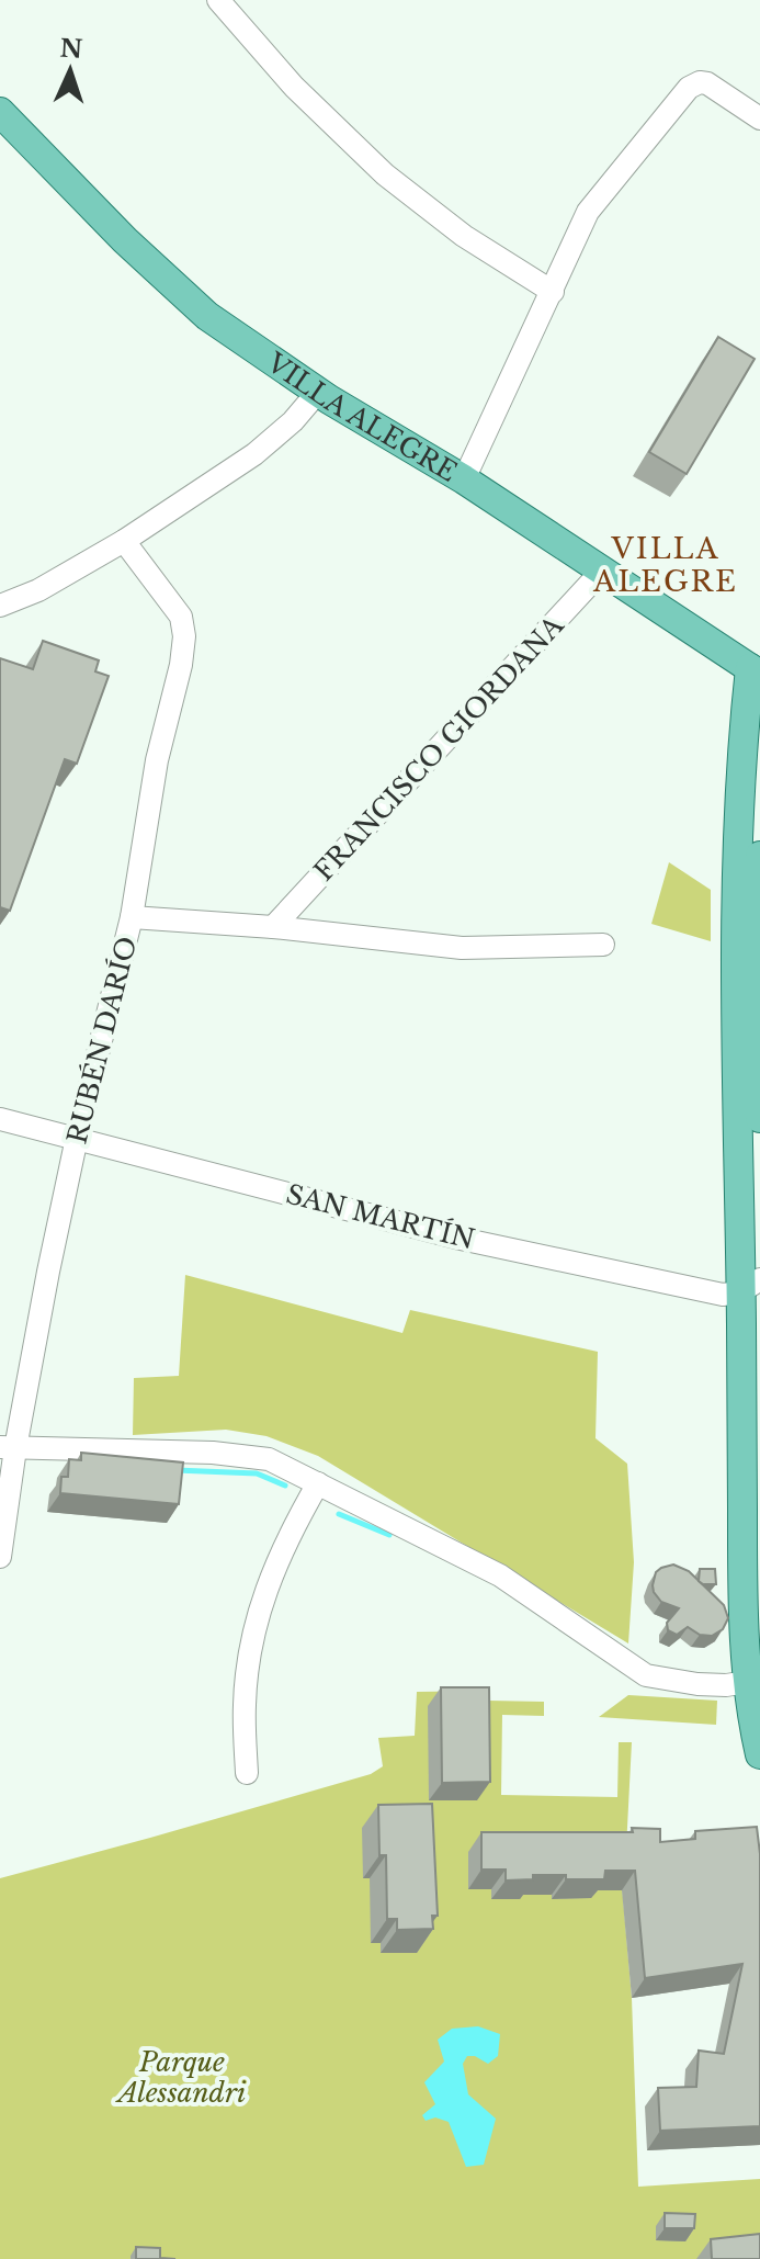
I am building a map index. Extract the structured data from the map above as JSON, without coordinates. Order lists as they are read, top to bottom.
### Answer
{
  "streets": {
    "main road": ["VILLA ALEGRE"],
    "street": ["FRANCISCO GIORDANA", "RUBÉN DARÍO", "SAN MARTÍN"]
  },
  "crossings": [
    ["VILLA ALEGRE", "FRANCISCO GIORDANA"],
    ["RUBÉN DARÍO", "SAN MARTÍN"]
  ],
  "districts": ["VILLA ALEGRE"],
  "parks": ["Parque Alessandri"],
  "north": "top"
}
